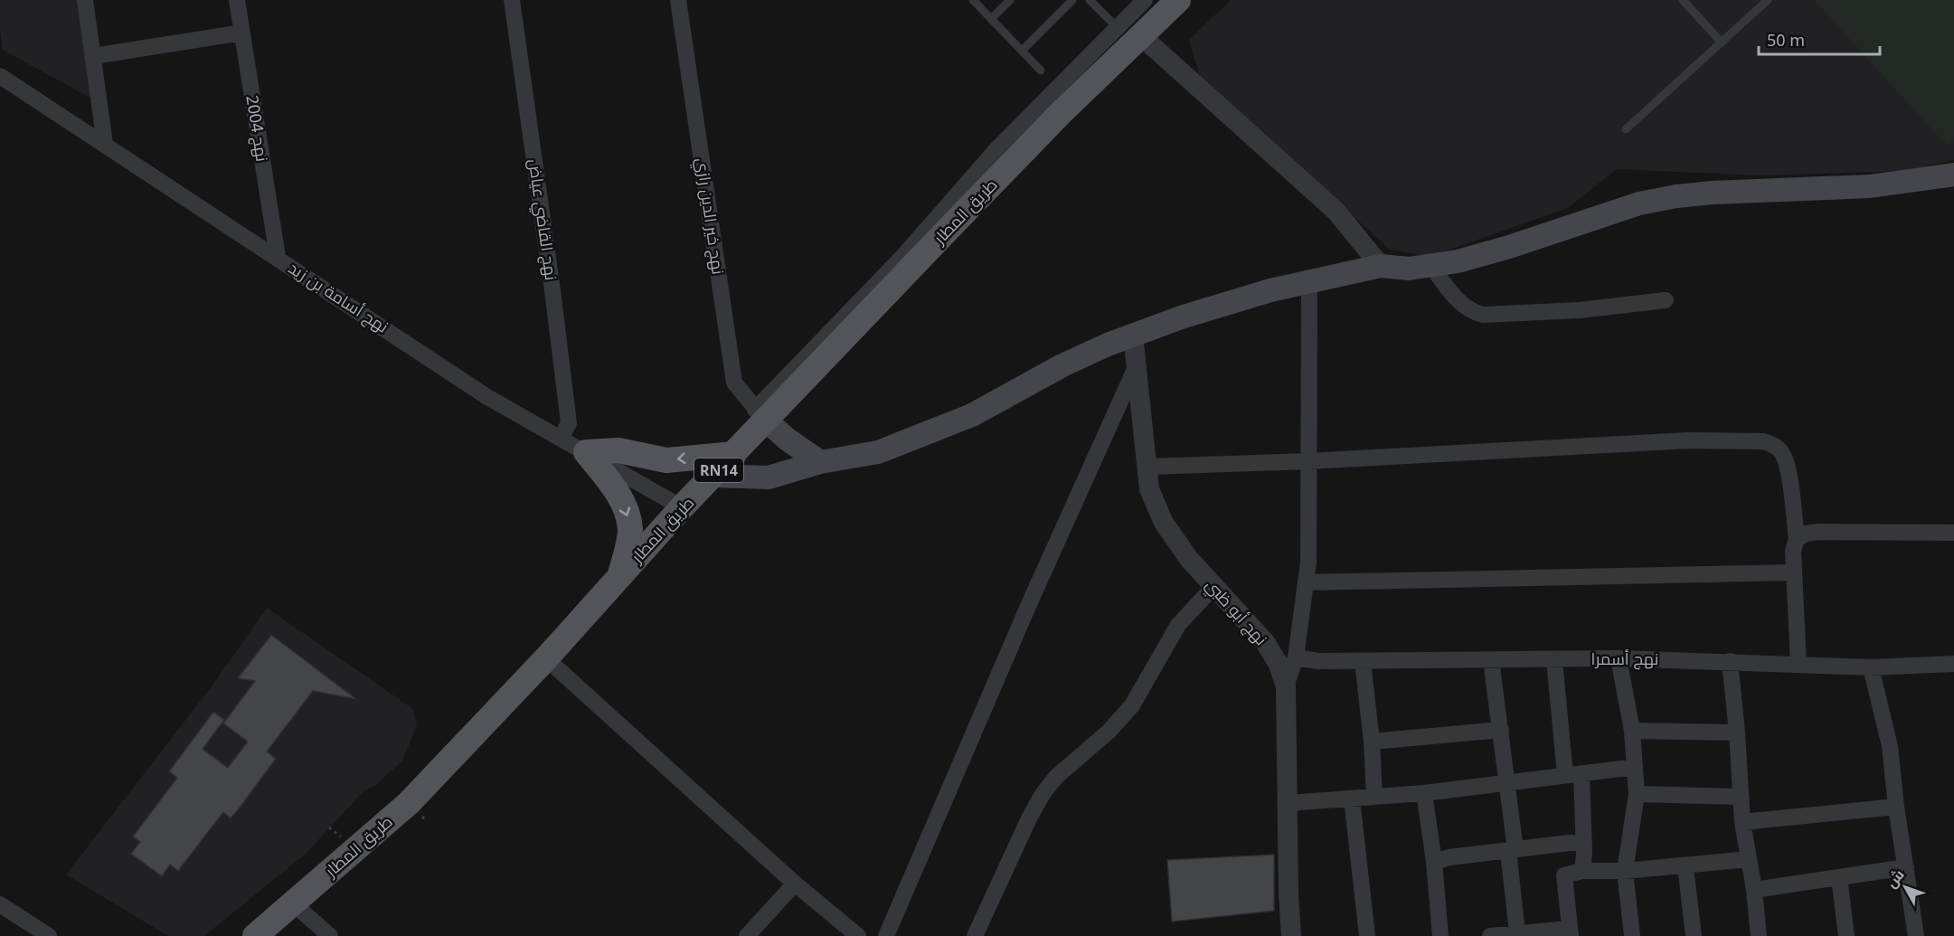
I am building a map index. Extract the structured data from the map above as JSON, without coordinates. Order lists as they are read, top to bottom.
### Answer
{
  "streets": {
    "main road": ["طريق المطار", "RN14"],
    "street": [
      "نهج 2004",
      "نهج خير الدين رازي",
      "نهج القاضي عياض",
      "نهج أسامة بن زيد",
      "نهج أبو ظبي",
      "نهج أسمرا"
    ]
  },
  "crossings": [
    ["نهج 2004", "نهج أسامة بن زيد"],
    ["طريق المطار", "نهج خير الدين رازي"],
    ["طريق المطار", "نهج أسامة بن زيد"],
    ["نهج القاضي عياض", "نهج أسامة بن زيد"]
  ],
  "scale_bar": "50 m",
  "north": "top left"
}
